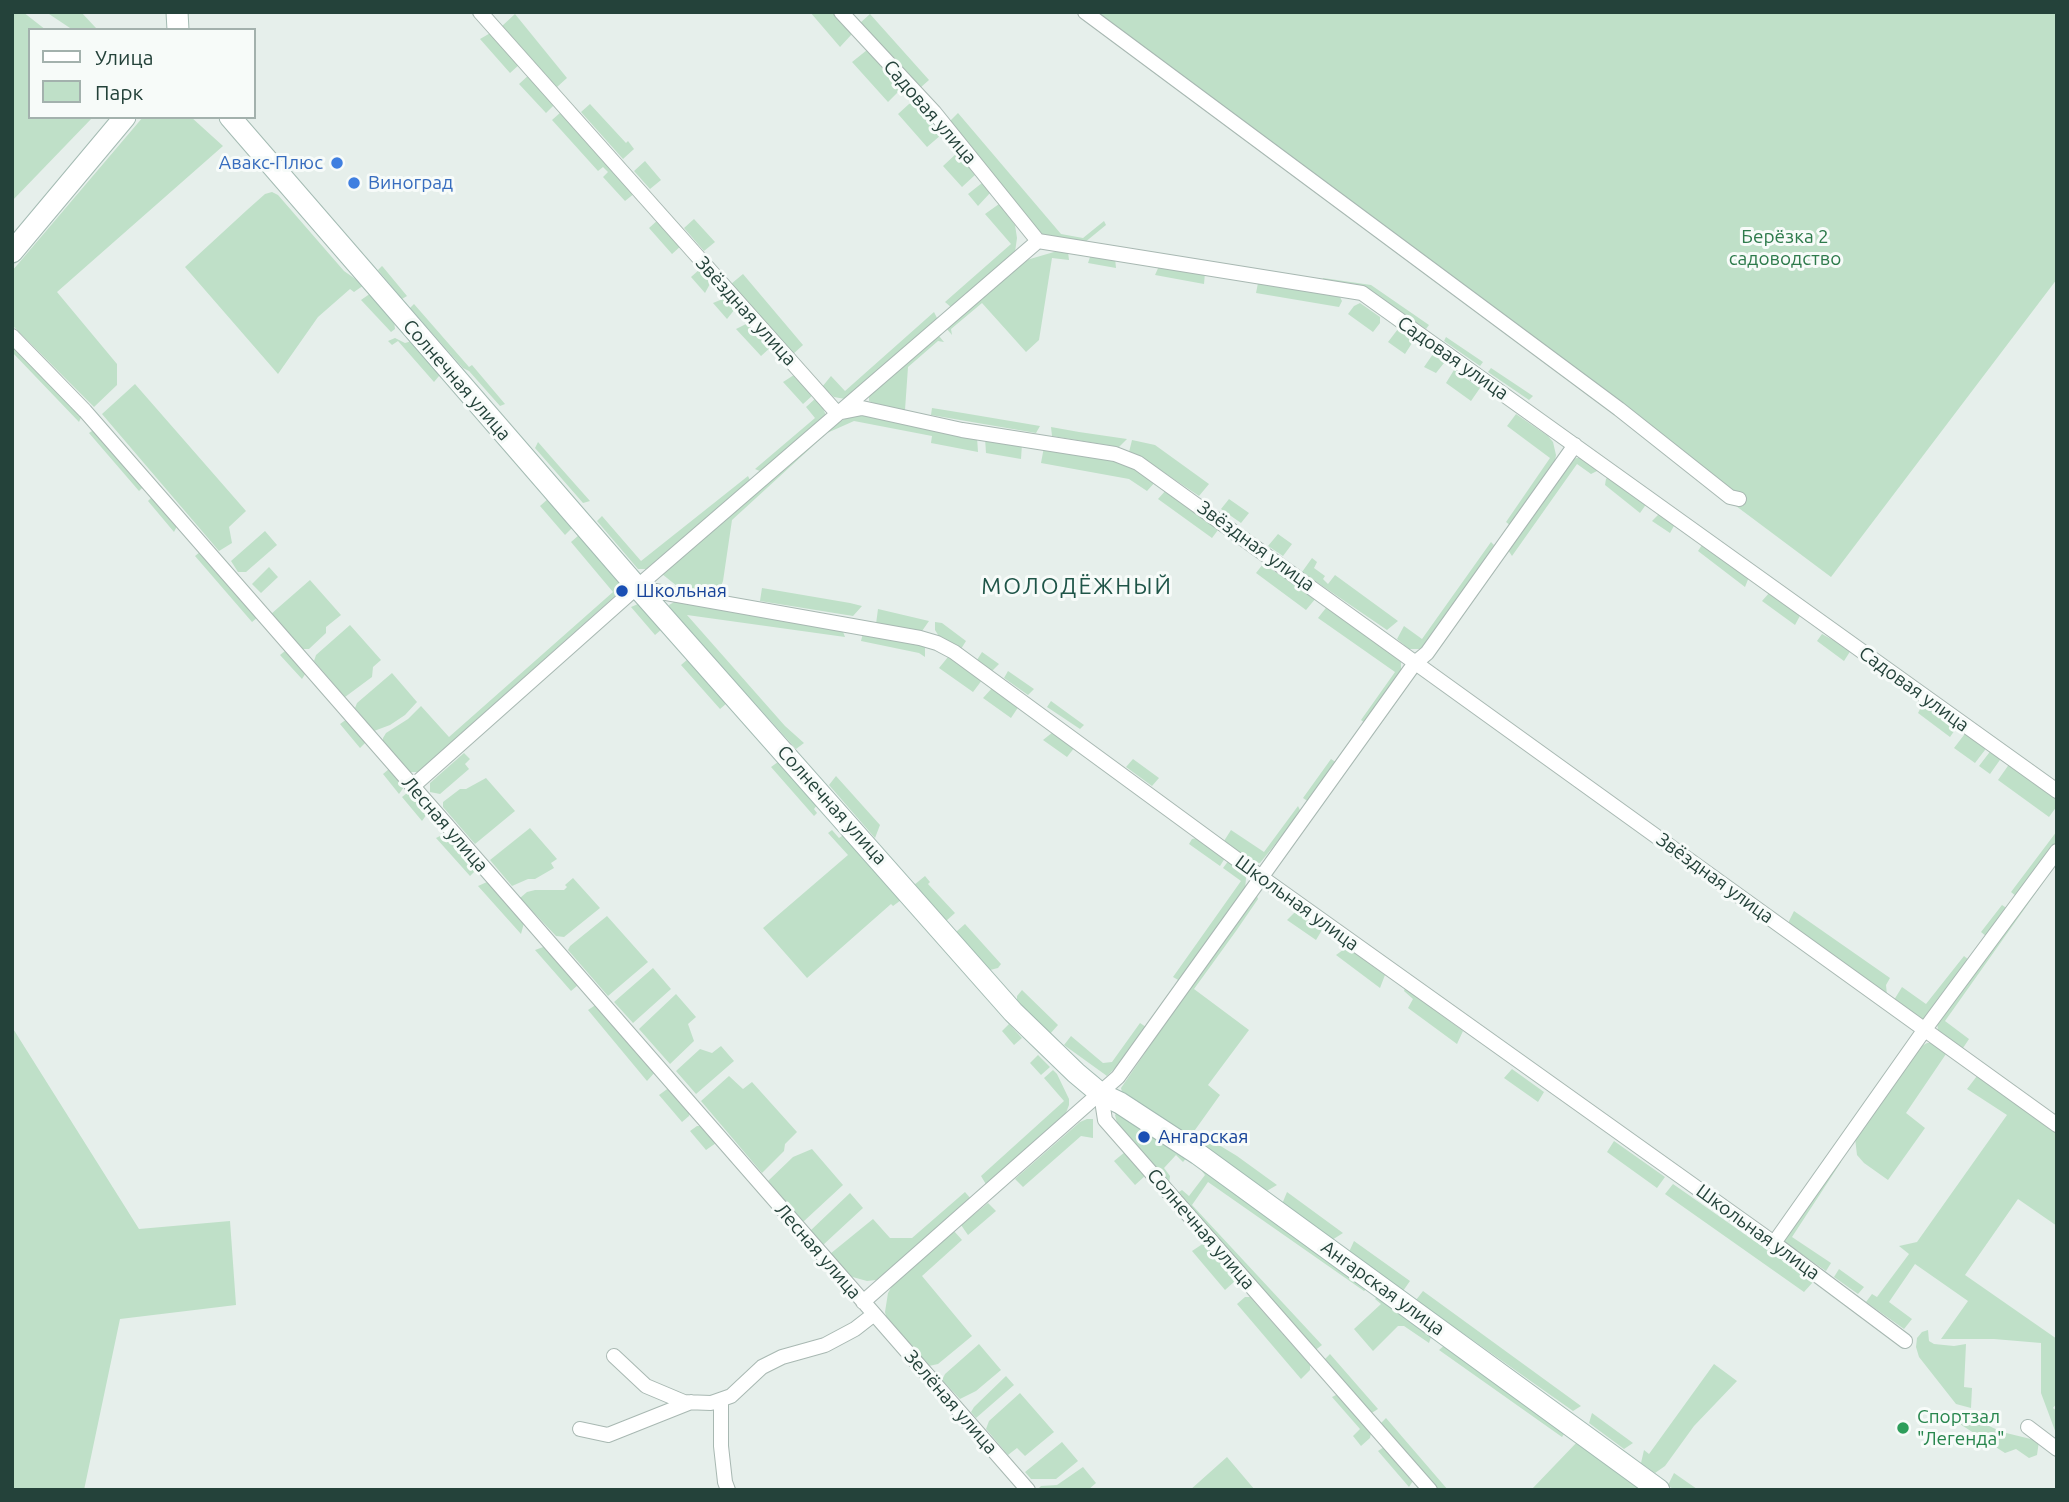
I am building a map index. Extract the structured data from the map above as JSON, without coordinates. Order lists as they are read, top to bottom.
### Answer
{
  "streets": {
    "street": [
      "Садовая улица",
      "Звёздная улица",
      "Солнечная улица",
      "Лесная улица",
      "Школьная улица",
      "Ангарская улица",
      "Зелёная улица"
    ]
  },
  "crossings": [
    ["Солнечная улица", "Школьная улица"],
    ["Солнечная улица", "Ангарская улица"],
    ["Лесная улица", "Зелёная улица"]
  ],
  "districts": ["МОЛОДЁЖНЫЙ"],
  "parks": ["Берёзка 2 садоводство"],
  "places": [
    "Авакс-Плюс",
    "Виноград",
    "Школьная",
    "Ангарская",
    "Спортзал \"Легенда\""
  ],
  "legend": ["Улица", "Парк"]
}
